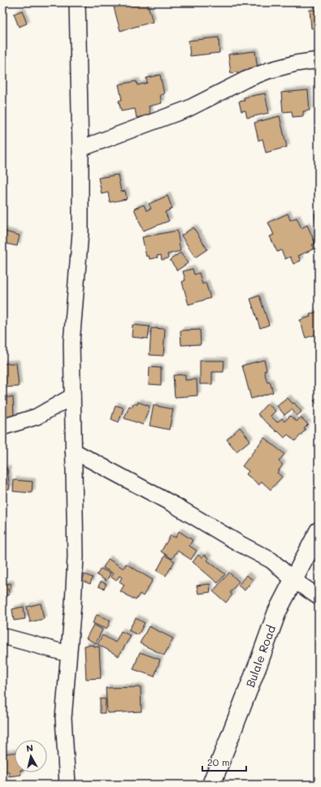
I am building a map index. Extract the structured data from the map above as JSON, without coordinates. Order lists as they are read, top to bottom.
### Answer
{
  "streets": {
    "street": ["Bulale Road"]
  },
  "scale_bar": "20 m",
  "north": "top"
}
